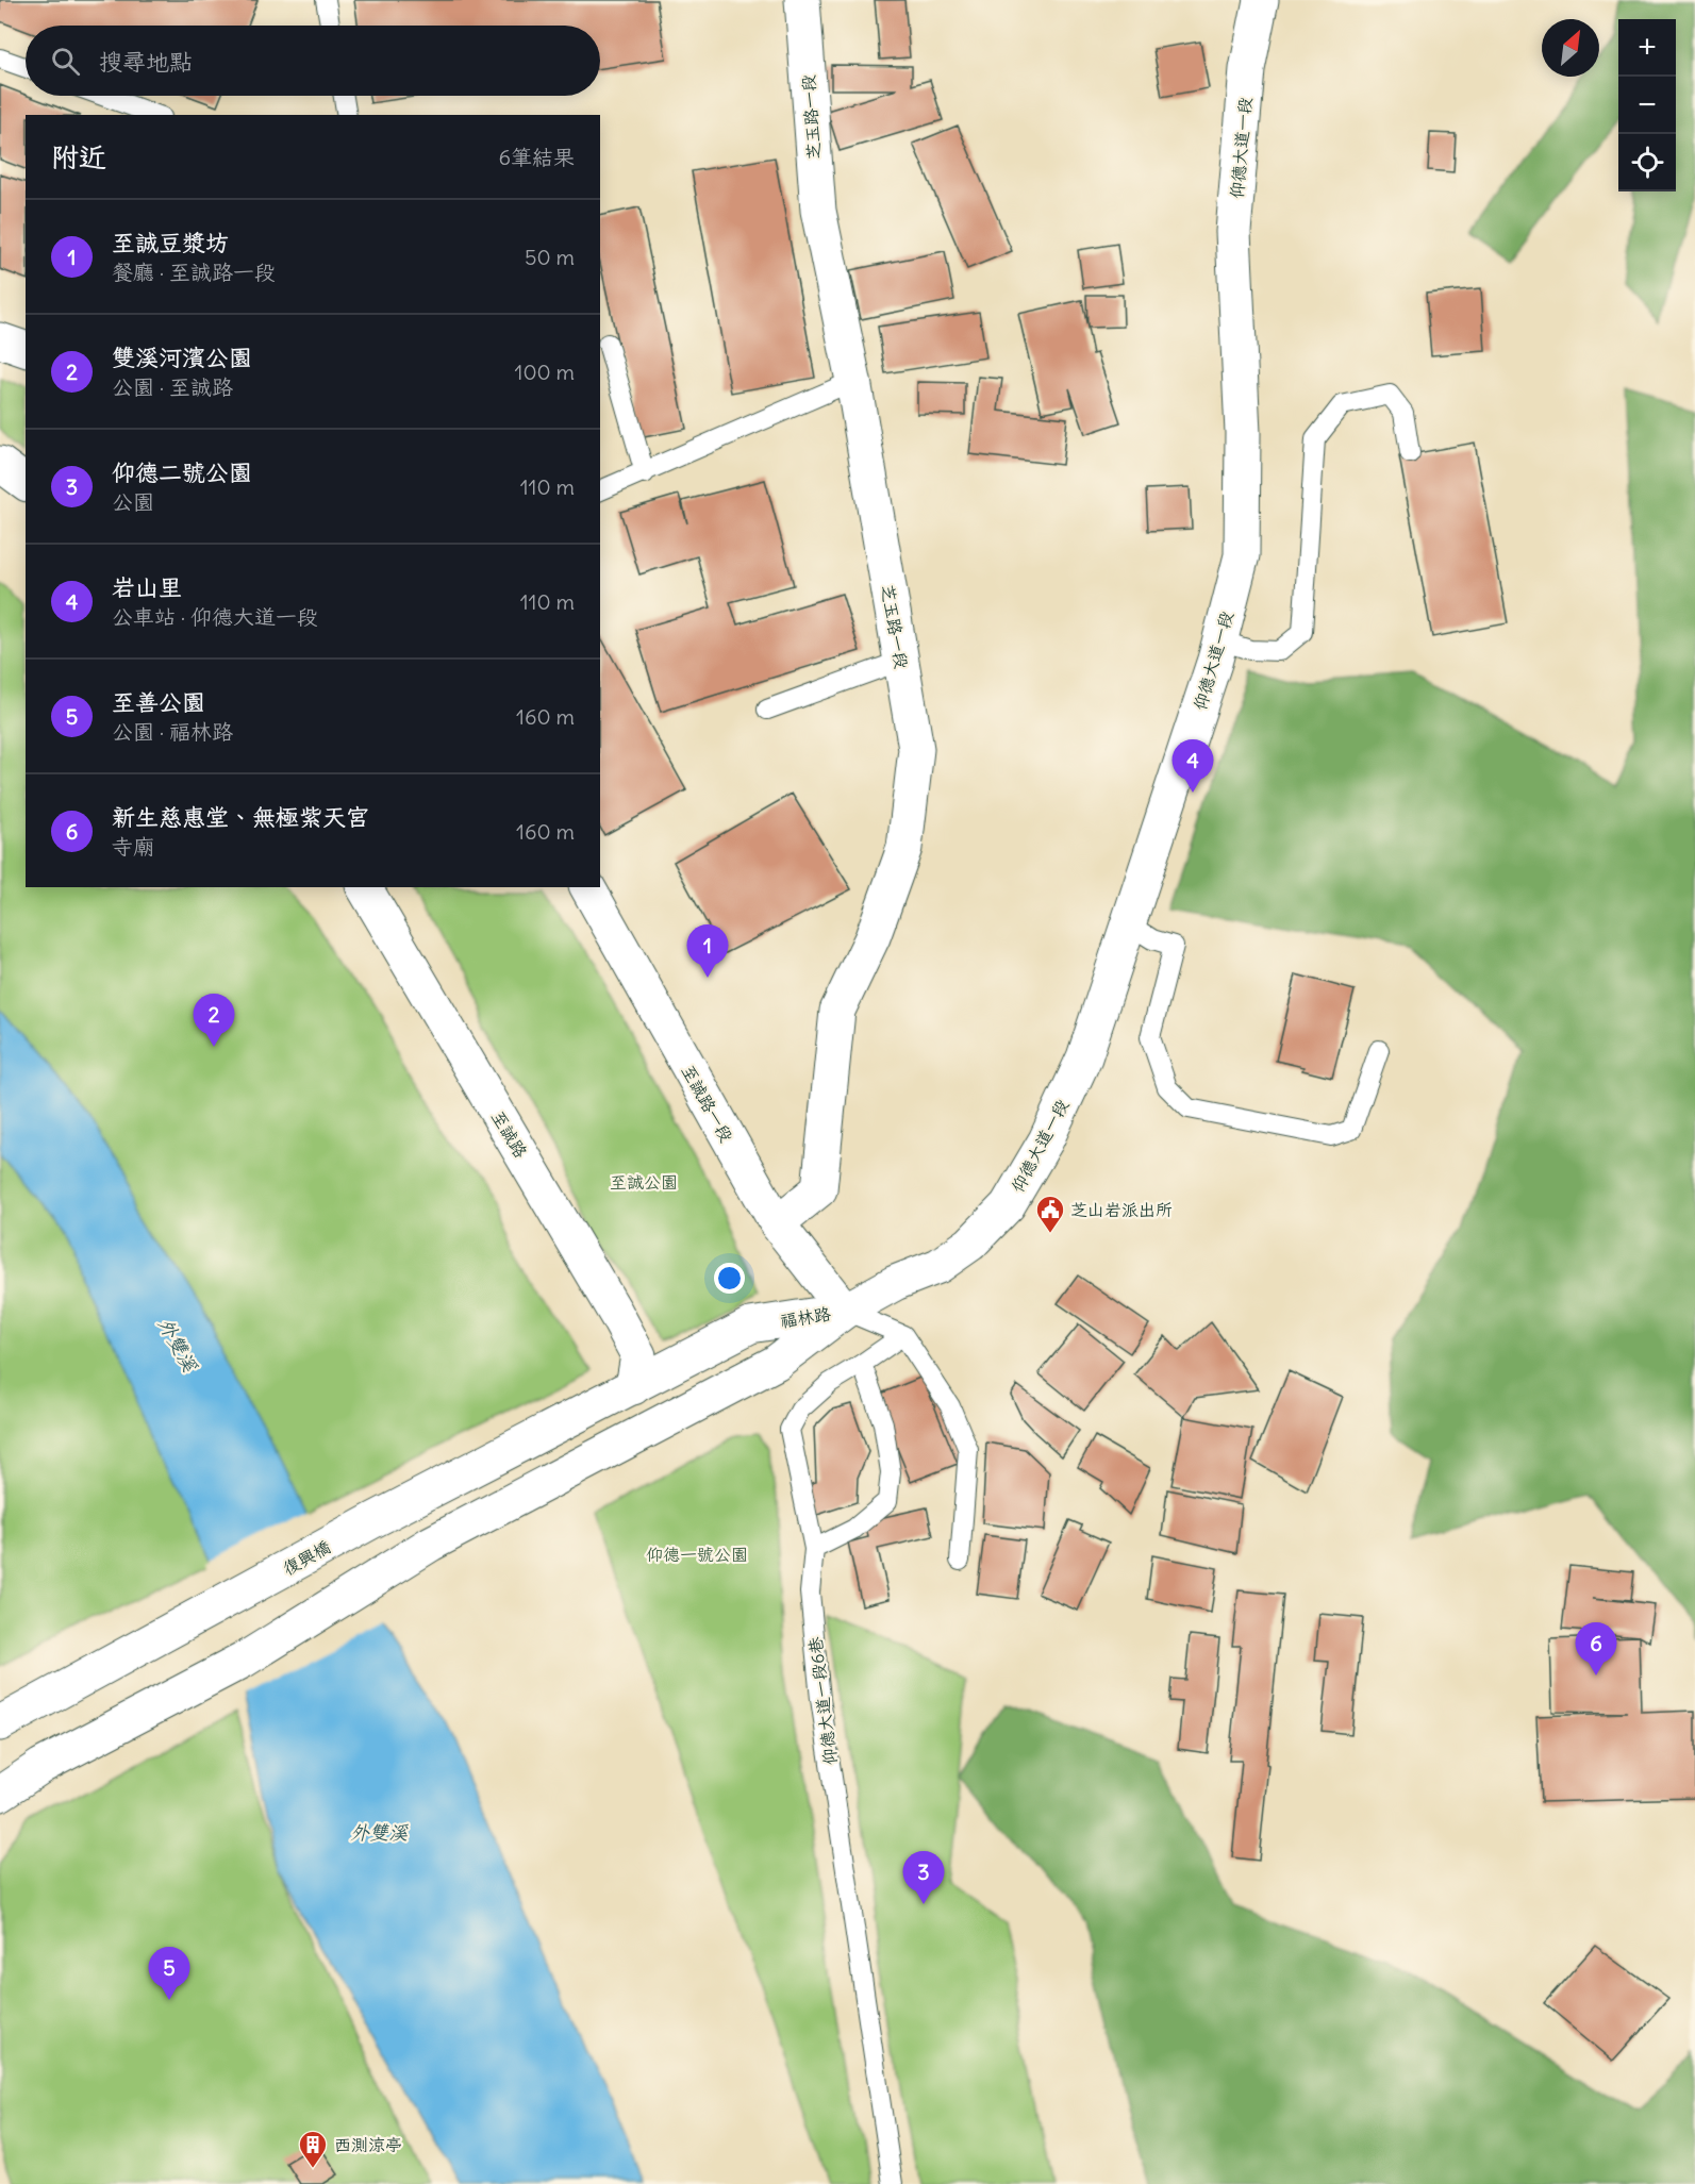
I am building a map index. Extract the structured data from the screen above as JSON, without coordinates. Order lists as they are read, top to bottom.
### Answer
{
  "streets": {
    "main road": [
      "芝玉路一段",
      "仰德大道一段",
      "至誠路一段",
      "至誠路",
      "福林路",
      "復興橋"
    ],
    "lane": ["仰德大道一段6巷"]
  },
  "crossings": [
    ["芝玉路一段", "至誠路一段"],
    ["仰德大道一段", "至誠路一段"],
    ["仰德大道一段", "福林路"],
    ["至誠路一段", "福林路"],
    ["至誠路", "福林路"],
    ["福林路", "復興橋"]
  ],
  "water": ["外雙溪"],
  "parks": ["至誠公園", "仰德一號公園"],
  "places": {
    "public building": ["芝山岩派出所"],
    "building": ["西測涼亭"]
  },
  "north": "top right",
  "page": {
    "map_buttons": ["+", "−"],
    "search": "搜尋地點",
    "heading": ["附近", "6筆結果"],
    "list": [
      {
        "mark": "1",
        "name": "至誠豆漿坊",
        "note": "餐廳 · 至誠路一段",
        "value": "50 m"
      },
      {
        "mark": "2",
        "name": "雙溪河濱公園",
        "note": "公園 · 至誠路",
        "value": "100 m"
      },
      {
        "mark": "3",
        "name": "仰德二號公園",
        "note": "公園",
        "value": "110 m"
      },
      {
        "mark": "4",
        "name": "岩山里",
        "note": "公車站 · 仰德大道一段",
        "value": "110 m"
      },
      {
        "mark": "5",
        "name": "至善公園",
        "note": "公園 · 福林路",
        "value": "160 m"
      },
      {
        "mark": "6",
        "name": "新生慈惠堂、無極紫天宮",
        "note": "寺廟",
        "value": "160 m"
      }
    ],
    "pins": [
      "4",
      "1",
      "2",
      "6",
      "3",
      "5"
    ]
  }
}
